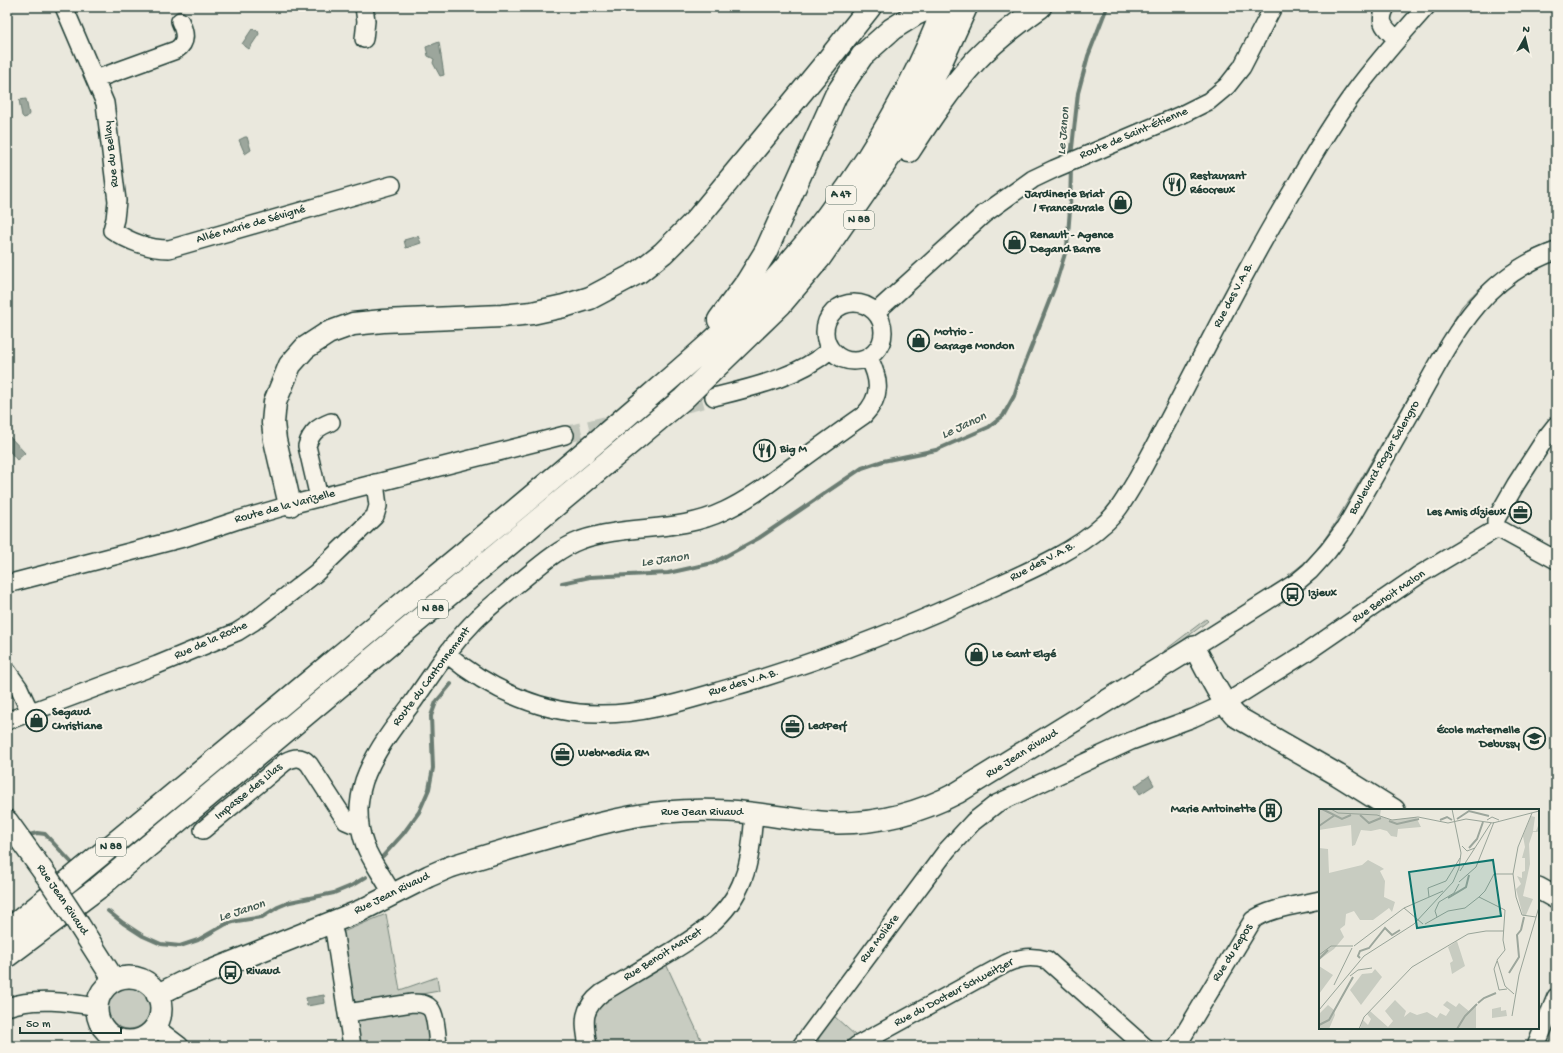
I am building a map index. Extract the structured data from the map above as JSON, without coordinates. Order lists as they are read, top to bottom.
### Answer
{
  "streets": {
    "highway": ["A 47", "N 88"],
    "main road": ["Rue Jean Rivaud"],
    "street": [
      "Route de Saint-Étienne",
      "Rue du Bellay",
      "Allée Marie de Sévigné",
      "Rue des V.A.B.",
      "Boulevard Roger Salengro",
      "Route de la Varizelle",
      "Rue Benoit Malon",
      "Rue de la Roche",
      "Route du Cantonnement",
      "Impasse des Lilas",
      "Rue Molière",
      "Rue du Repos",
      "Rue Benoit Marcet",
      "Rue du Docteur Schweitzer"
    ]
  },
  "crossings": [
    ["Route de Saint-Étienne", "Route du Cantonnement"],
    ["Rue du Bellay", "Allée Marie de Sévigné"],
    ["A 47", "N 88"],
    ["Rue des V.A.B.", "Route du Cantonnement"],
    ["Boulevard Roger Salengro", "Rue Jean Rivaud"],
    ["Route de la Varizelle", "Rue de la Roche"],
    ["Rue Benoit Malon", "Rue Molière"],
    ["Route du Cantonnement", "Rue Jean Rivaud"],
    ["Route du Cantonnement", "Impasse des Lilas"],
    ["Rue Jean Rivaud", "Rue Benoit Marcet"]
  ],
  "water": ["Le Janon"],
  "places": {
    "restaurant": ["Restaurant Réocreux", "Big M"],
    "shop": [
      "Jardinerie Briat / FranceRurale",
      "Renault - Agence Degand Barre",
      "Motrio - Garage Mondon",
      "Le Gant Elgé",
      "Segaud Christiane"
    ],
    "office": ["Les Amis dÍzieux", "LedPerf", "WebMedia RM"],
    "bus stop": ["Izieux", "Rivaud"],
    "school or university": ["École maternelle Debussy"],
    "building": ["Marie Antoinette"]
  },
  "scale_bar": "50 m",
  "north": "top"
}
